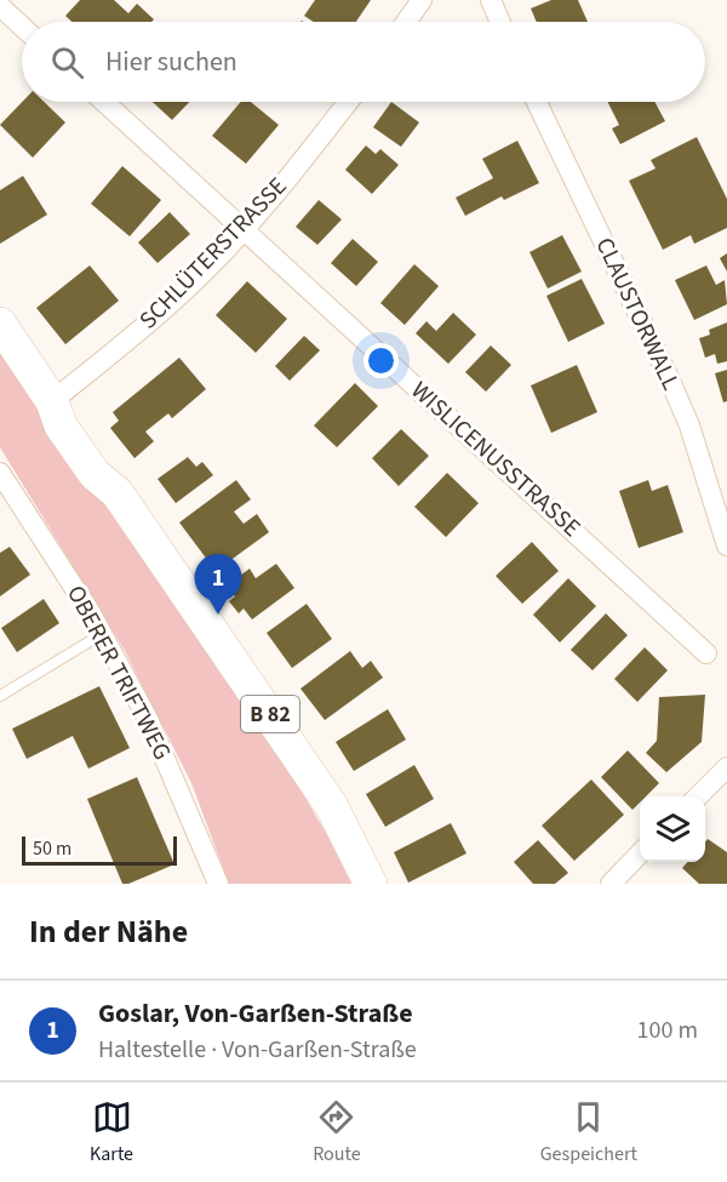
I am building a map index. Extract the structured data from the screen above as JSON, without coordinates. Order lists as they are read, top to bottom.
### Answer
{
  "streets": {
    "main road": ["B 82"],
    "street": [
      "SCHLÜTERSTRASSE",
      "CLAUSTORWALL",
      "WISLICENUSSTRASSE",
      "OBERER TRIFTWEG"
    ]
  },
  "crossings": [
    ["SCHLÜTERSTRASSE", "WISLICENUSSTRASSE"],
    ["SCHLÜTERSTRASSE", "B 82"]
  ],
  "scale_bar": "50 m",
  "page": {
    "search": "Hier suchen",
    "pins": "1",
    "scale": "50 m",
    "heading": "In der Nähe",
    "list": [
      {
        "mark": "1",
        "name": "Goslar, Von-Garßen-Straße",
        "note": "Haltestelle · Von-Garßen-Straße",
        "value": "100 m"
      }
    ],
    "nav": ["Karte", "Route", "Gespeichert"]
  }
}
